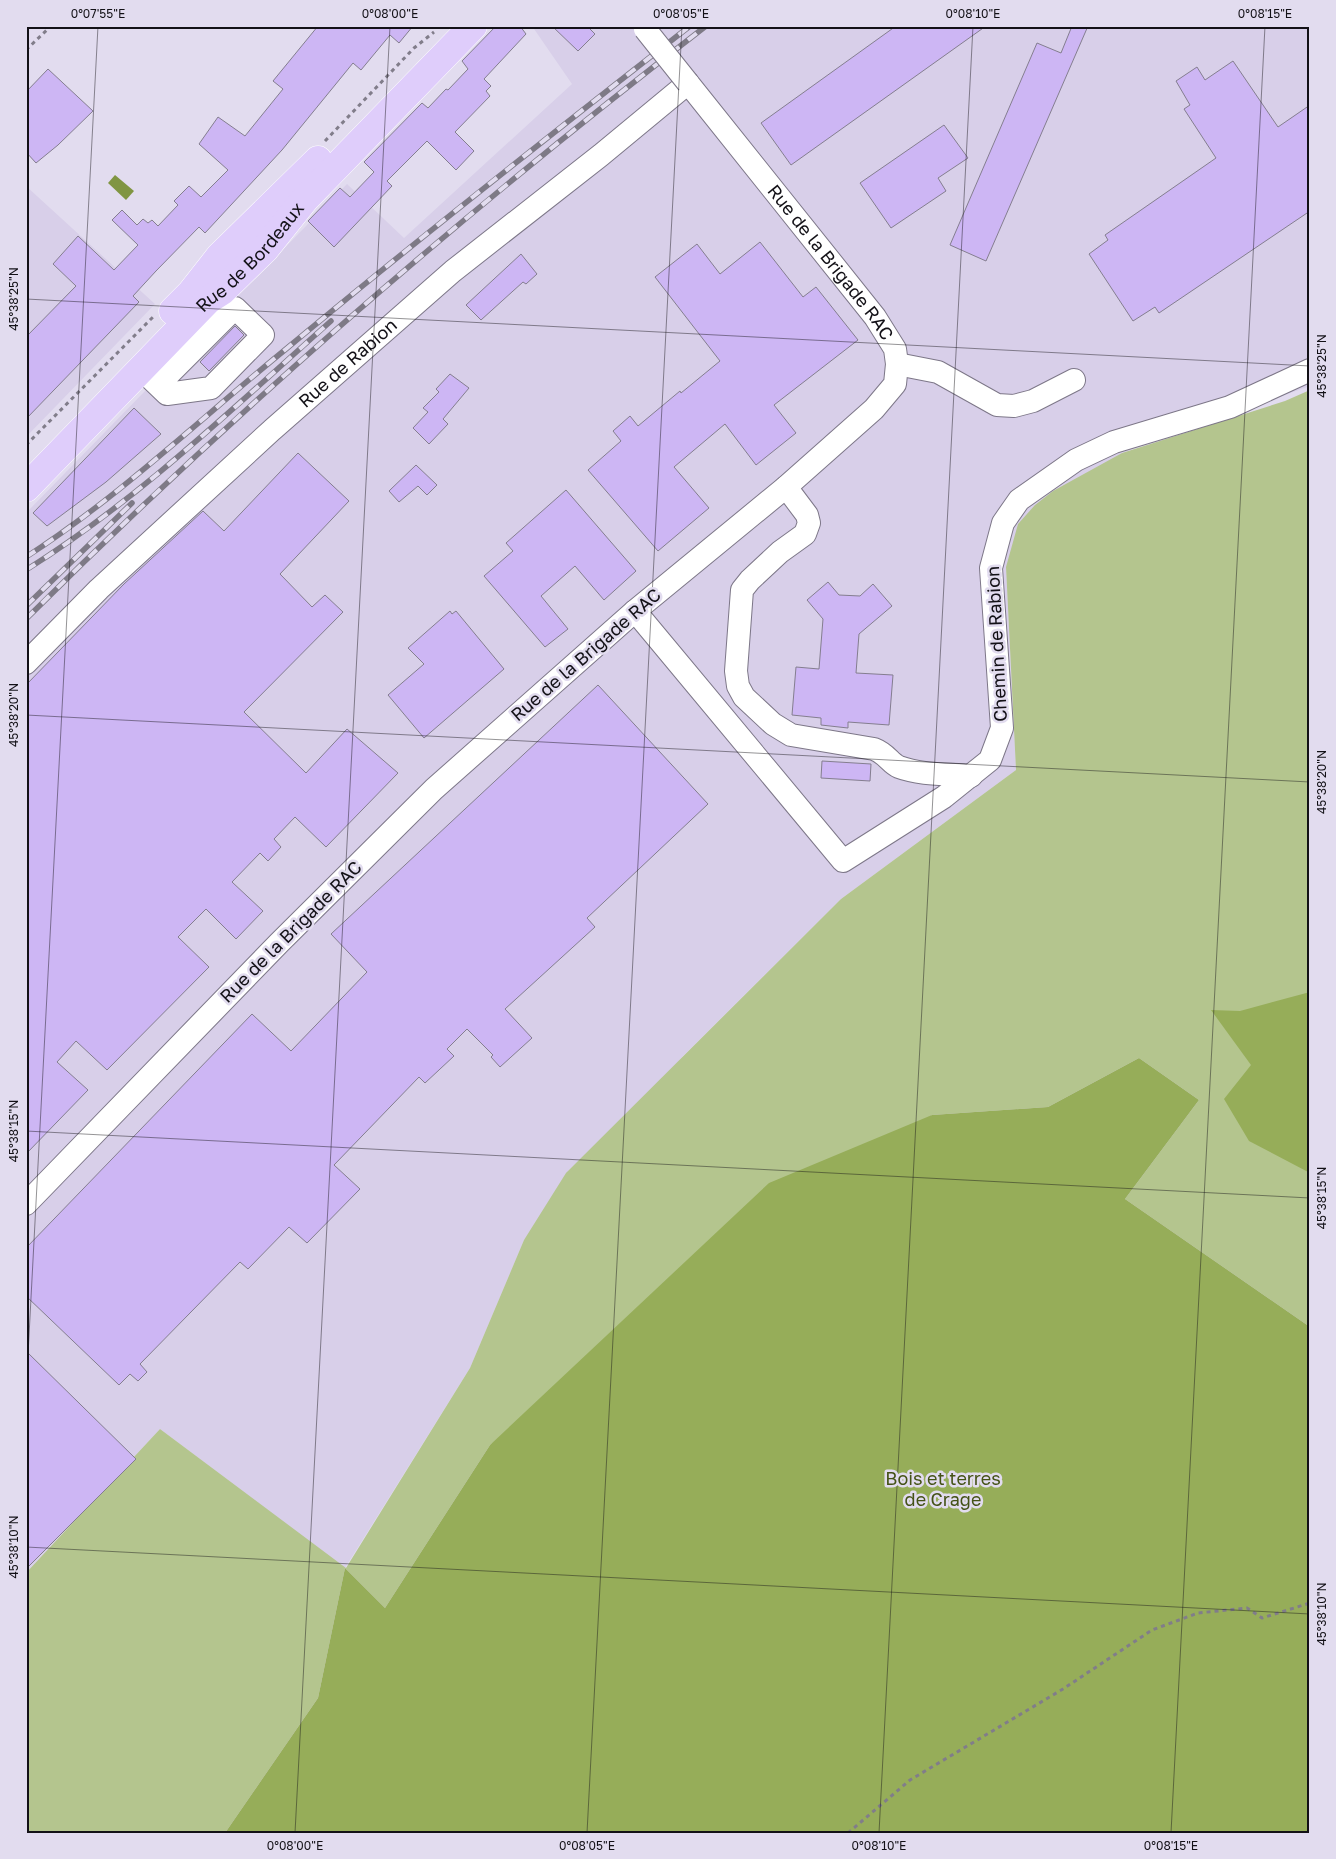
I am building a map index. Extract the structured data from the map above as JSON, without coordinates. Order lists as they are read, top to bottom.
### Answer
{
  "streets": {
    "main road": ["Rue de Bordeaux"],
    "street": ["Rue de la Brigade RAC", "Rue de Rabion", "Chemin de Rabion"]
  },
  "crossings": [
    ["Rue de la Brigade RAC", "Rue de Rabion"],
    ["Rue de la Brigade RAC", "Chemin de Rabion"]
  ],
  "parks": ["Bois et terres de Crage"],
  "coordinates": [
    "0°07'55\"E",
    "0°08'00\"E",
    "0°08'05\"E",
    "0°08'10\"E",
    "0°08'15\"E",
    "45°38'25\"N",
    "45°38'20\"N",
    "45°38'15\"N",
    "45°38'10\"N"
  ]
}
